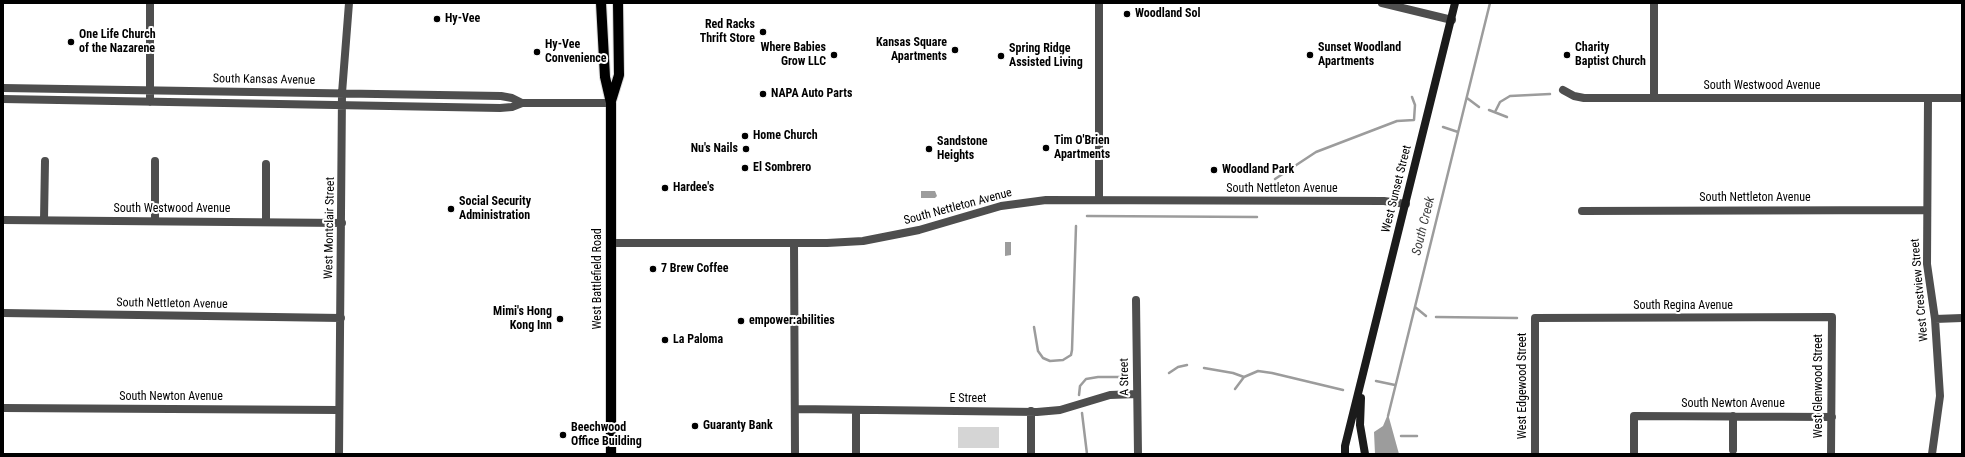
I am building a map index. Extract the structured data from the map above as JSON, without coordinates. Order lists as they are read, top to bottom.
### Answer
{
  "streets": {
    "main road": ["West Sunset Street", "West Battlefield Road"],
    "street": [
      "South Kansas Avenue",
      "South Westwood Avenue",
      "South Nettleton Avenue",
      "West Montclair Street",
      "West Crestview Street",
      "South Regina Avenue",
      "A Street",
      "West Edgewood Street",
      "West Glenwood Street",
      "South Newton Avenue",
      "E Street"
    ]
  },
  "crossings": [
    ["South Kansas Avenue", "West Montclair Street"],
    ["South Kansas Avenue", "West Battlefield Road"],
    ["South Westwood Avenue", "West Montclair Street"],
    ["South Westwood Avenue", "West Crestview Street"],
    ["South Nettleton Avenue", "West Sunset Street"],
    ["South Nettleton Avenue", "West Montclair Street"],
    ["South Nettleton Avenue", "West Battlefield Road"],
    ["South Nettleton Avenue", "West Crestview Street"],
    ["West Montclair Street", "South Newton Avenue"],
    ["South Regina Avenue", "West Edgewood Street"],
    ["South Regina Avenue", "West Glenwood Street"],
    ["A Street", "E Street"],
    ["West Glenwood Street", "South Newton Avenue"]
  ],
  "water": ["South Creek"],
  "places": [
    "Woodland Sol",
    "Hy-Vee",
    "Red Racks Thrift Store",
    "One Life Church of the Nazarene",
    "Kansas Square Apartments",
    "Hy-Vee Convenience",
    "Where Babies Grow LLC",
    "Sunset Woodland Apartments",
    "Charity Baptist Church",
    "Spring Ridge Assisted Living",
    "NAPA Auto Parts",
    "Home Church",
    "Tim O'Brien Apartments",
    "Nu's Nails",
    "Sandstone Heights",
    "El Sombrero",
    "Woodland Park",
    "Hardee's",
    "Social Security Administration",
    "7 Brew Coffee",
    "Mimi's Hong Kong Inn",
    "empower:abilities",
    "La Paloma",
    "Guaranty Bank",
    "Beechwood Office Building"
  ]
}
